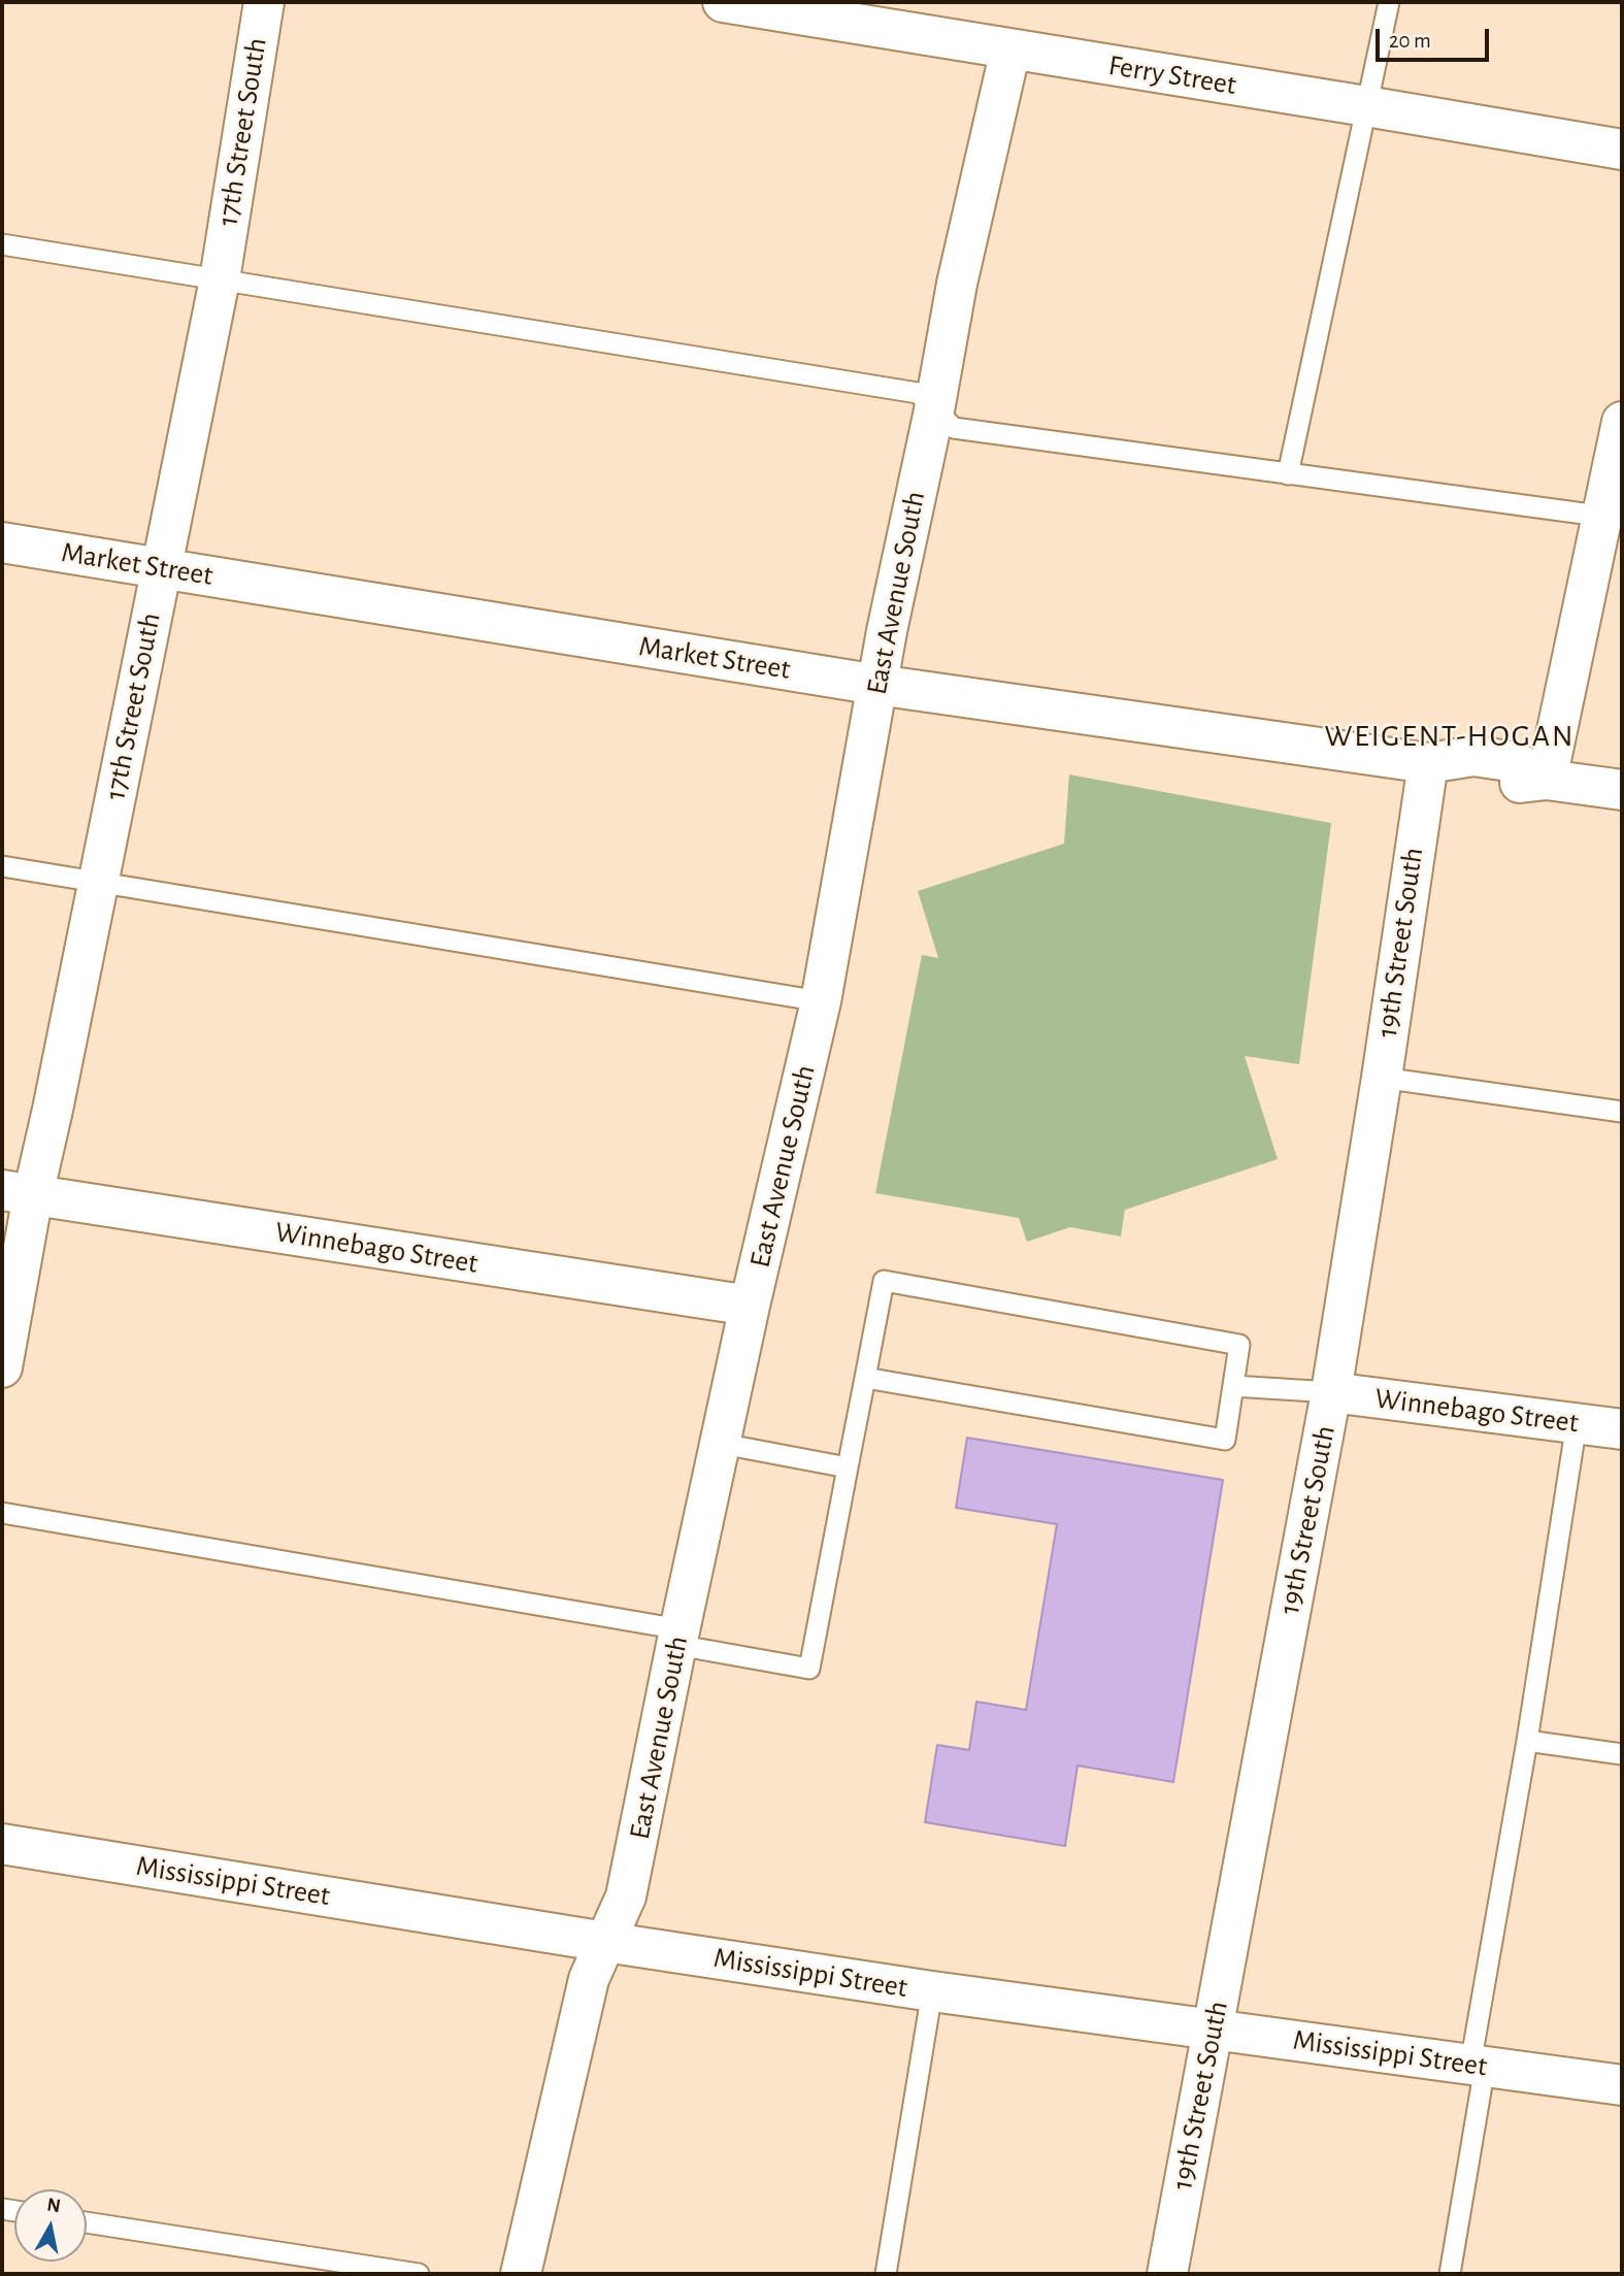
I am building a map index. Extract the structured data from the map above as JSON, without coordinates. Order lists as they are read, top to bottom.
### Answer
{
  "streets": {
    "street": [
      "Ferry Street",
      "17th Street South",
      "Market Street",
      "East Avenue South",
      "19th Street South",
      "Winnebago Street",
      "Mississippi Street"
    ]
  },
  "crossings": [
    ["Ferry Street", "East Avenue South"],
    ["17th Street South", "Market Street"],
    ["17th Street South", "Winnebago Street"],
    ["Market Street", "East Avenue South"],
    ["Market Street", "19th Street South"],
    ["East Avenue South", "Winnebago Street"],
    ["East Avenue South", "Mississippi Street"],
    ["19th Street South", "Winnebago Street"],
    ["19th Street South", "Mississippi Street"]
  ],
  "districts": ["WEIGENT-HOGAN"],
  "scale_bar": "20 m",
  "north": "top"
}
